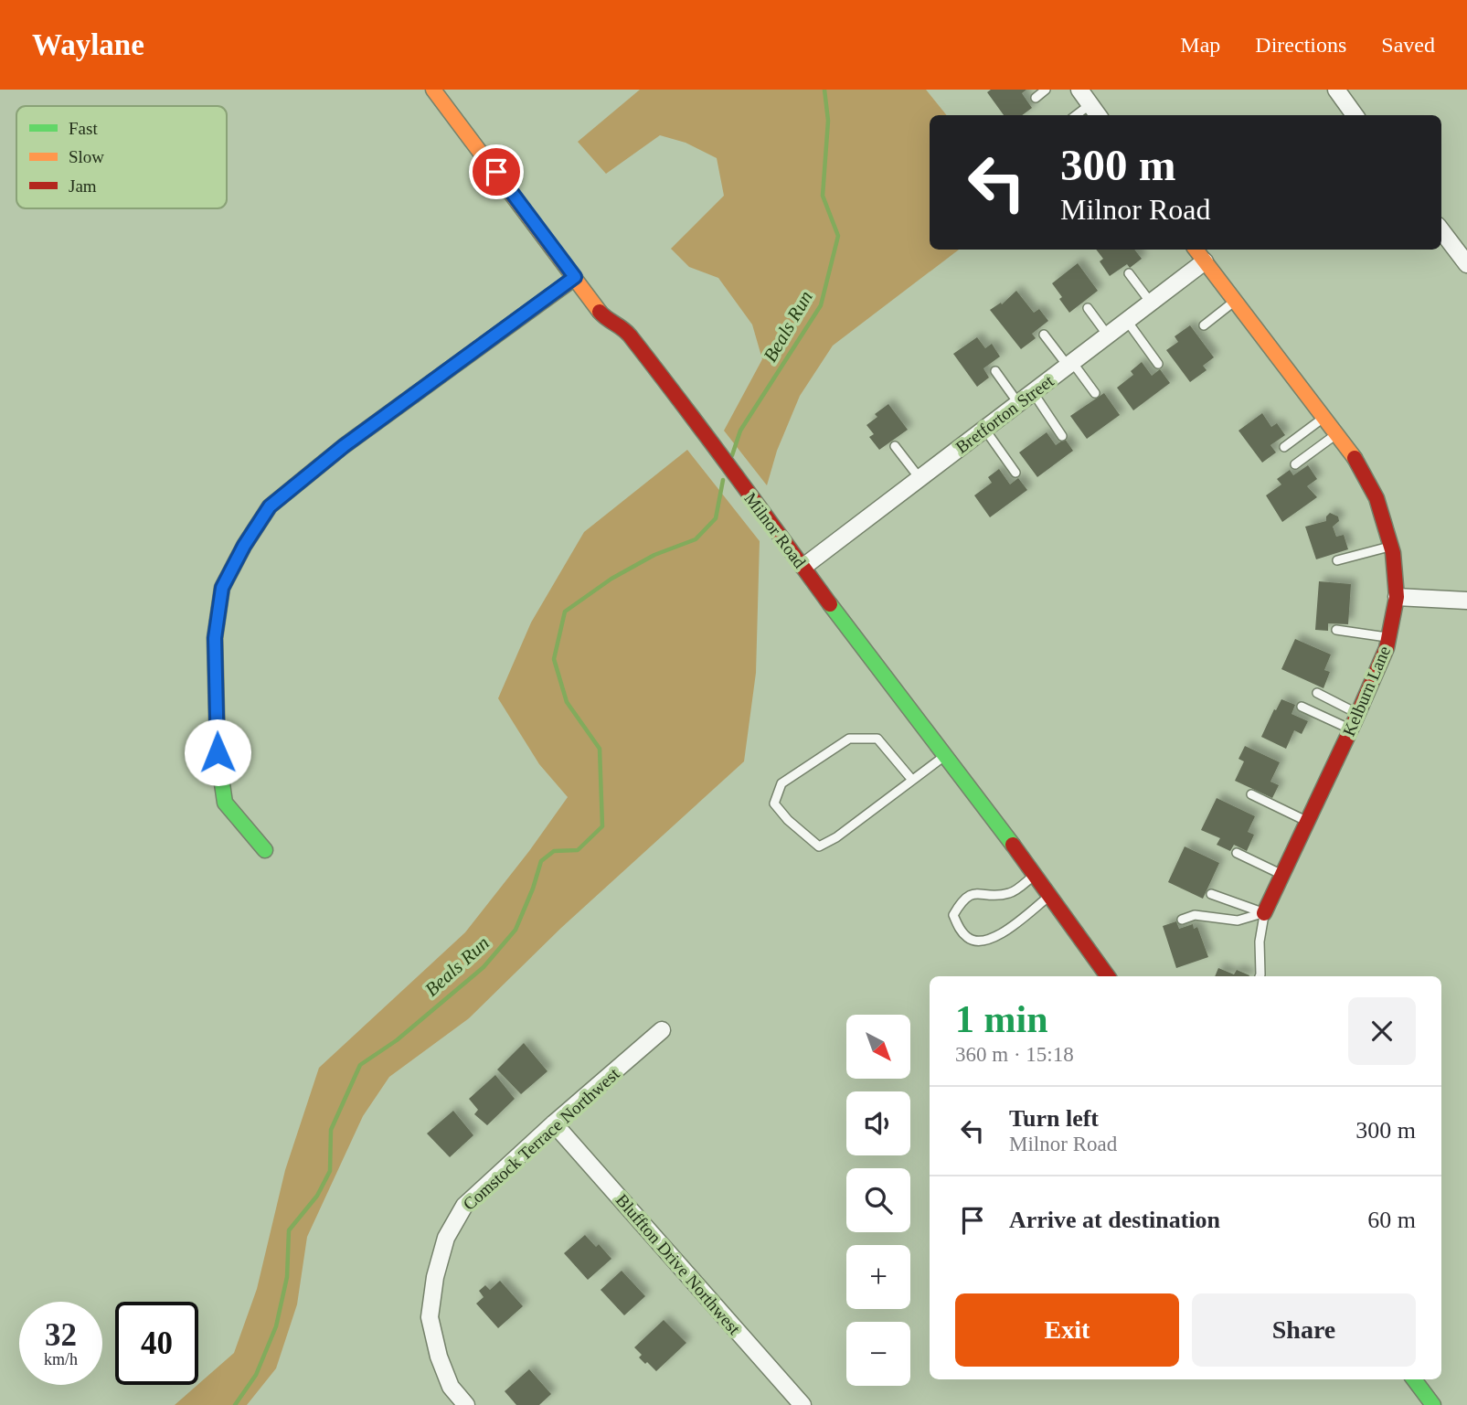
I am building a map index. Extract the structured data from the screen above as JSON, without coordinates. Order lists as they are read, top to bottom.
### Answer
{
  "streets": {
    "street": [
      "Bretforton Street",
      "Milnor Road",
      "Kelburn Lane",
      "Comstock Terrace Northwest",
      "Bluffton Drive Northwest"
    ]
  },
  "crossings": [
    ["Bretforton Street", "Milnor Road"],
    ["Bretforton Street", "Kelburn Lane"],
    ["Comstock Terrace Northwest", "Bluffton Drive Northwest"]
  ],
  "water": ["Beals Run"],
  "legend": ["Fast", "Slow", "Jam"],
  "north": "bottom right",
  "page": {
    "header": "Waylane",
    "nav": ["Map", "Directions", "Saved"],
    "turn": ["300 m", "Milnor Road"],
    "heading": ["1 min", "360 m · 15:18"],
    "map_buttons": ["+", "−"],
    "list": [
      {
        "name": "Turn left",
        "note": "Milnor Road",
        "value": "300 m"
      },
      {
        "name": "Arrive at destination",
        "value": "60 m"
      }
    ],
    "buttons": ["Exit", "Share"],
    "speed": "32 km/h",
    "limit": "40"
  }
}
